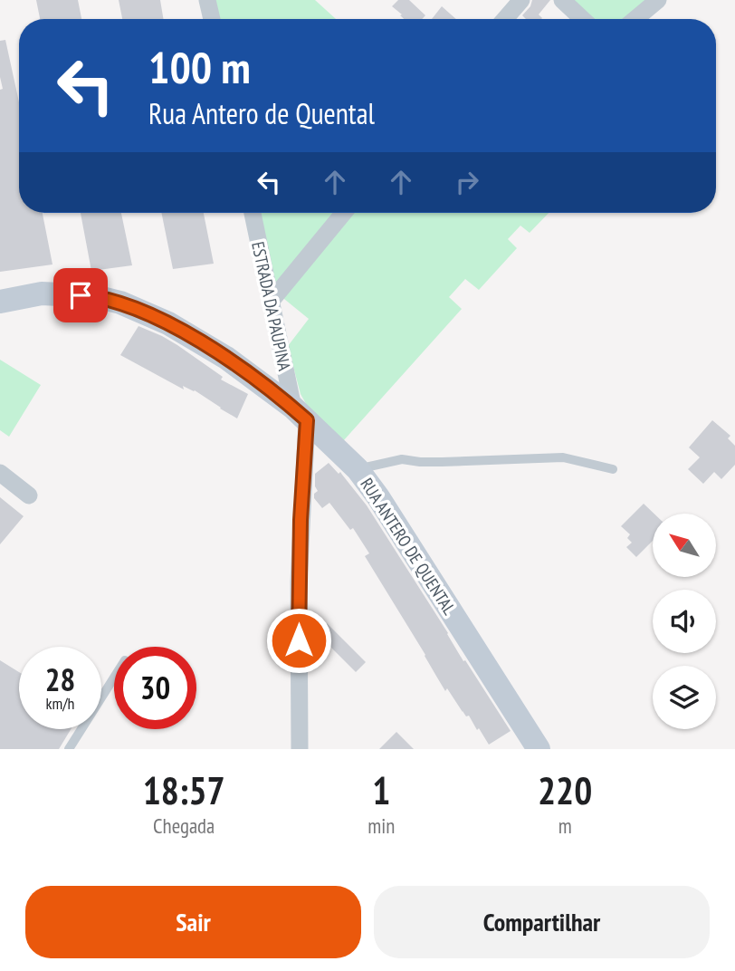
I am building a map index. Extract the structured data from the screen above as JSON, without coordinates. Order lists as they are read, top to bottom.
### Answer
{
  "streets": {
    "street": ["ESTRADA DA PAUPINA", "RUA ANTERO DE QUENTAL"]
  },
  "crossings": [
    ["ESTRADA DA PAUPINA", "RUA ANTERO DE QUENTAL"]
  ],
  "north": "top left",
  "page": {
    "turn": ["100 m", "Rua Antero de Quental"],
    "speed": "28 km/h",
    "limit": "30",
    "eta": [
      "18:57",
      "Chegada",
      "1",
      "min",
      "220",
      "m"
    ],
    "buttons": ["Sair", "Compartilhar"]
  }
}
